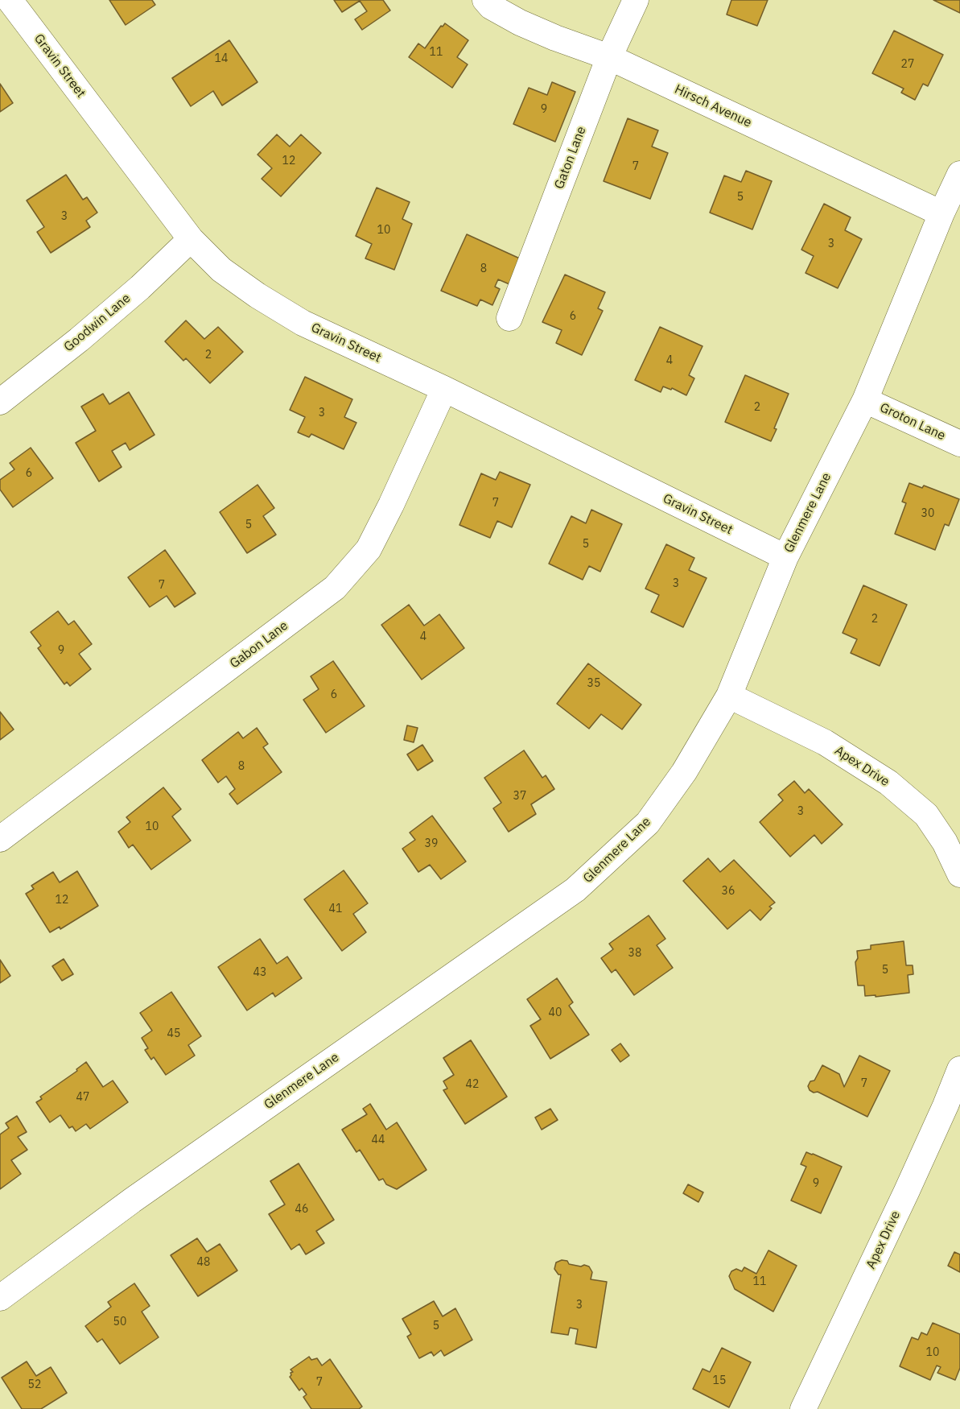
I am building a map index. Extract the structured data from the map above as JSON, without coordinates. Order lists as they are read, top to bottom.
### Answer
{
  "streets": {
    "street": [
      "Gravin Street",
      "Hirsch Avenue",
      "Gaton Lane",
      "Goodwin Lane",
      "Groton Lane",
      "Glenmere Lane",
      "Gabon Lane",
      "Apex Drive"
    ]
  },
  "crossings": [
    ["Gravin Street", "Goodwin Lane"],
    ["Gravin Street", "Glenmere Lane"],
    ["Gravin Street", "Gabon Lane"],
    ["Hirsch Avenue", "Gaton Lane"],
    ["Hirsch Avenue", "Glenmere Lane"],
    ["Groton Lane", "Glenmere Lane"],
    ["Glenmere Lane", "Apex Drive"]
  ],
  "house_numbers": [
    "11",
    "14",
    "27",
    "9",
    "12",
    "7",
    "5",
    "3",
    "10",
    "3",
    "8",
    "6",
    "2",
    "4",
    "2",
    "3",
    "6",
    "7",
    "30",
    "5",
    "5",
    "3",
    "7",
    "2",
    "4",
    "9",
    "35",
    "6",
    "8",
    "37",
    "3",
    "10",
    "39",
    "36",
    "12",
    "41",
    "38",
    "5",
    "43",
    "40",
    "45",
    "7",
    "42",
    "47",
    "44",
    "9",
    "46",
    "48",
    "11",
    "3",
    "50",
    "5",
    "10",
    "15",
    "7",
    "52"
  ]
}
